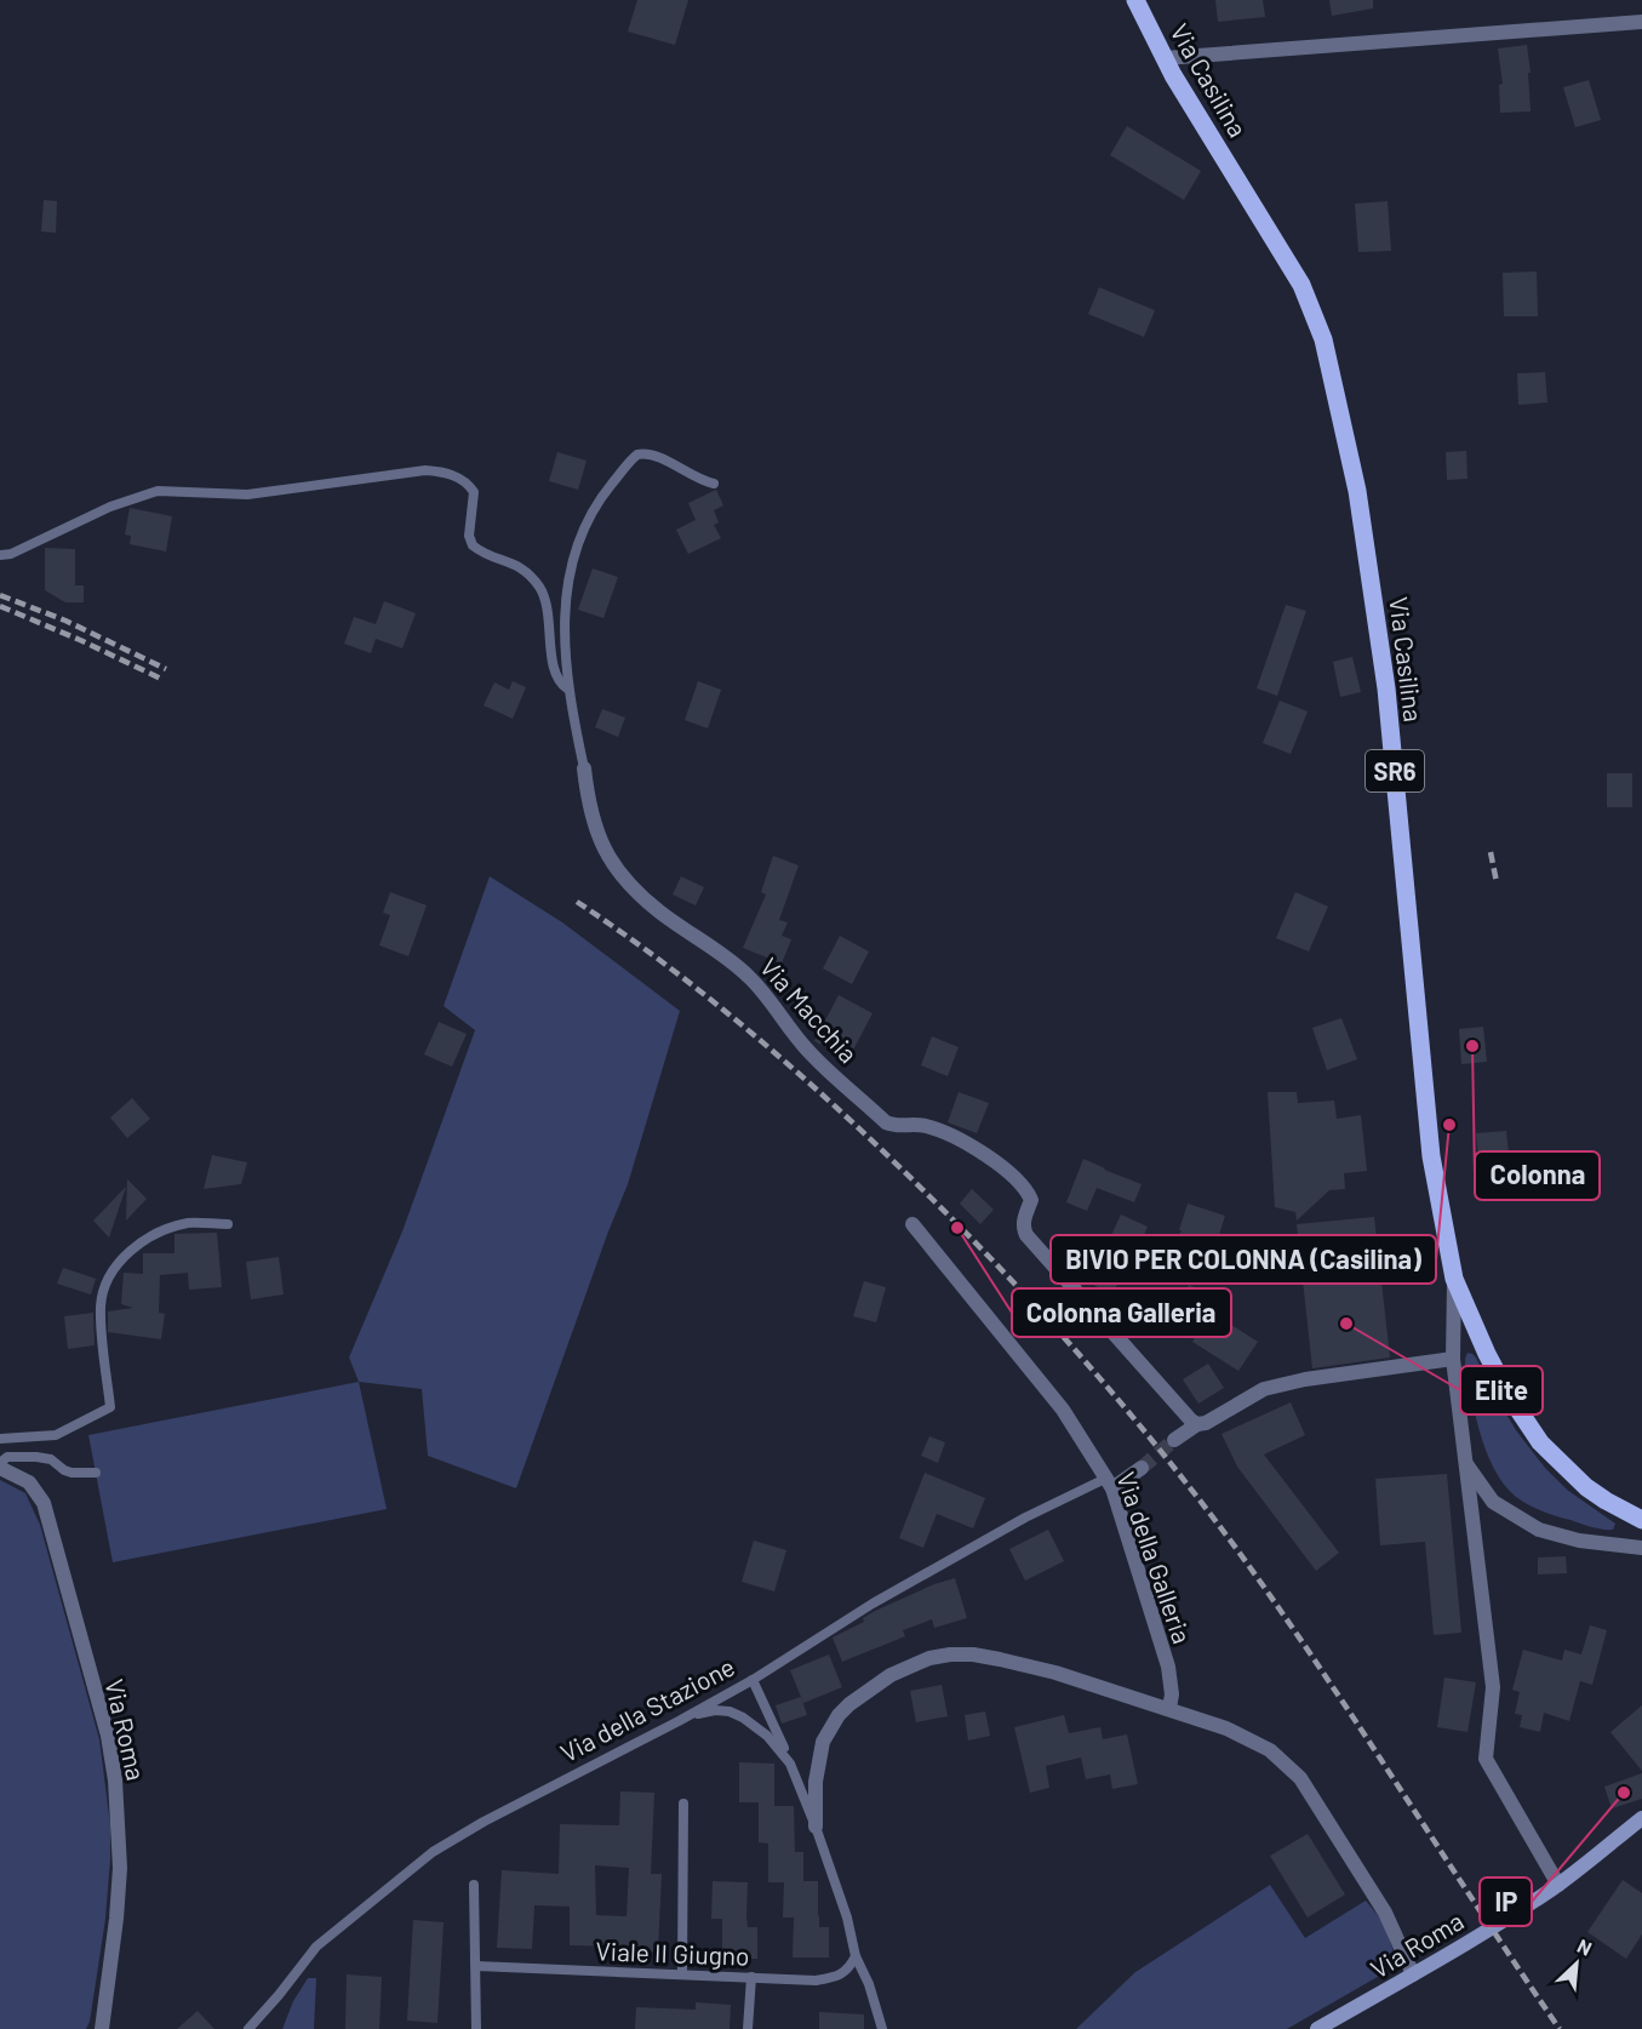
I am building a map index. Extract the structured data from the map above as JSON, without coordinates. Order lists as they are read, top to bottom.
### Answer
{
  "streets": {
    "main road": ["Via Casilina", "SR6"],
    "street": ["Via Macchia", "Via della Galleria", "Via Roma"],
    "lane": ["Via della Stazione", "Viale II Giugno"]
  },
  "crossings": [
    ["Via della Galleria", "Via della Stazione"]
  ],
  "places": [
    "Colonna",
    "BIVIO PER COLONNA (Casilina)",
    "Colonna Galleria",
    "Elite",
    "IP"
  ],
  "north": "top right"
}
